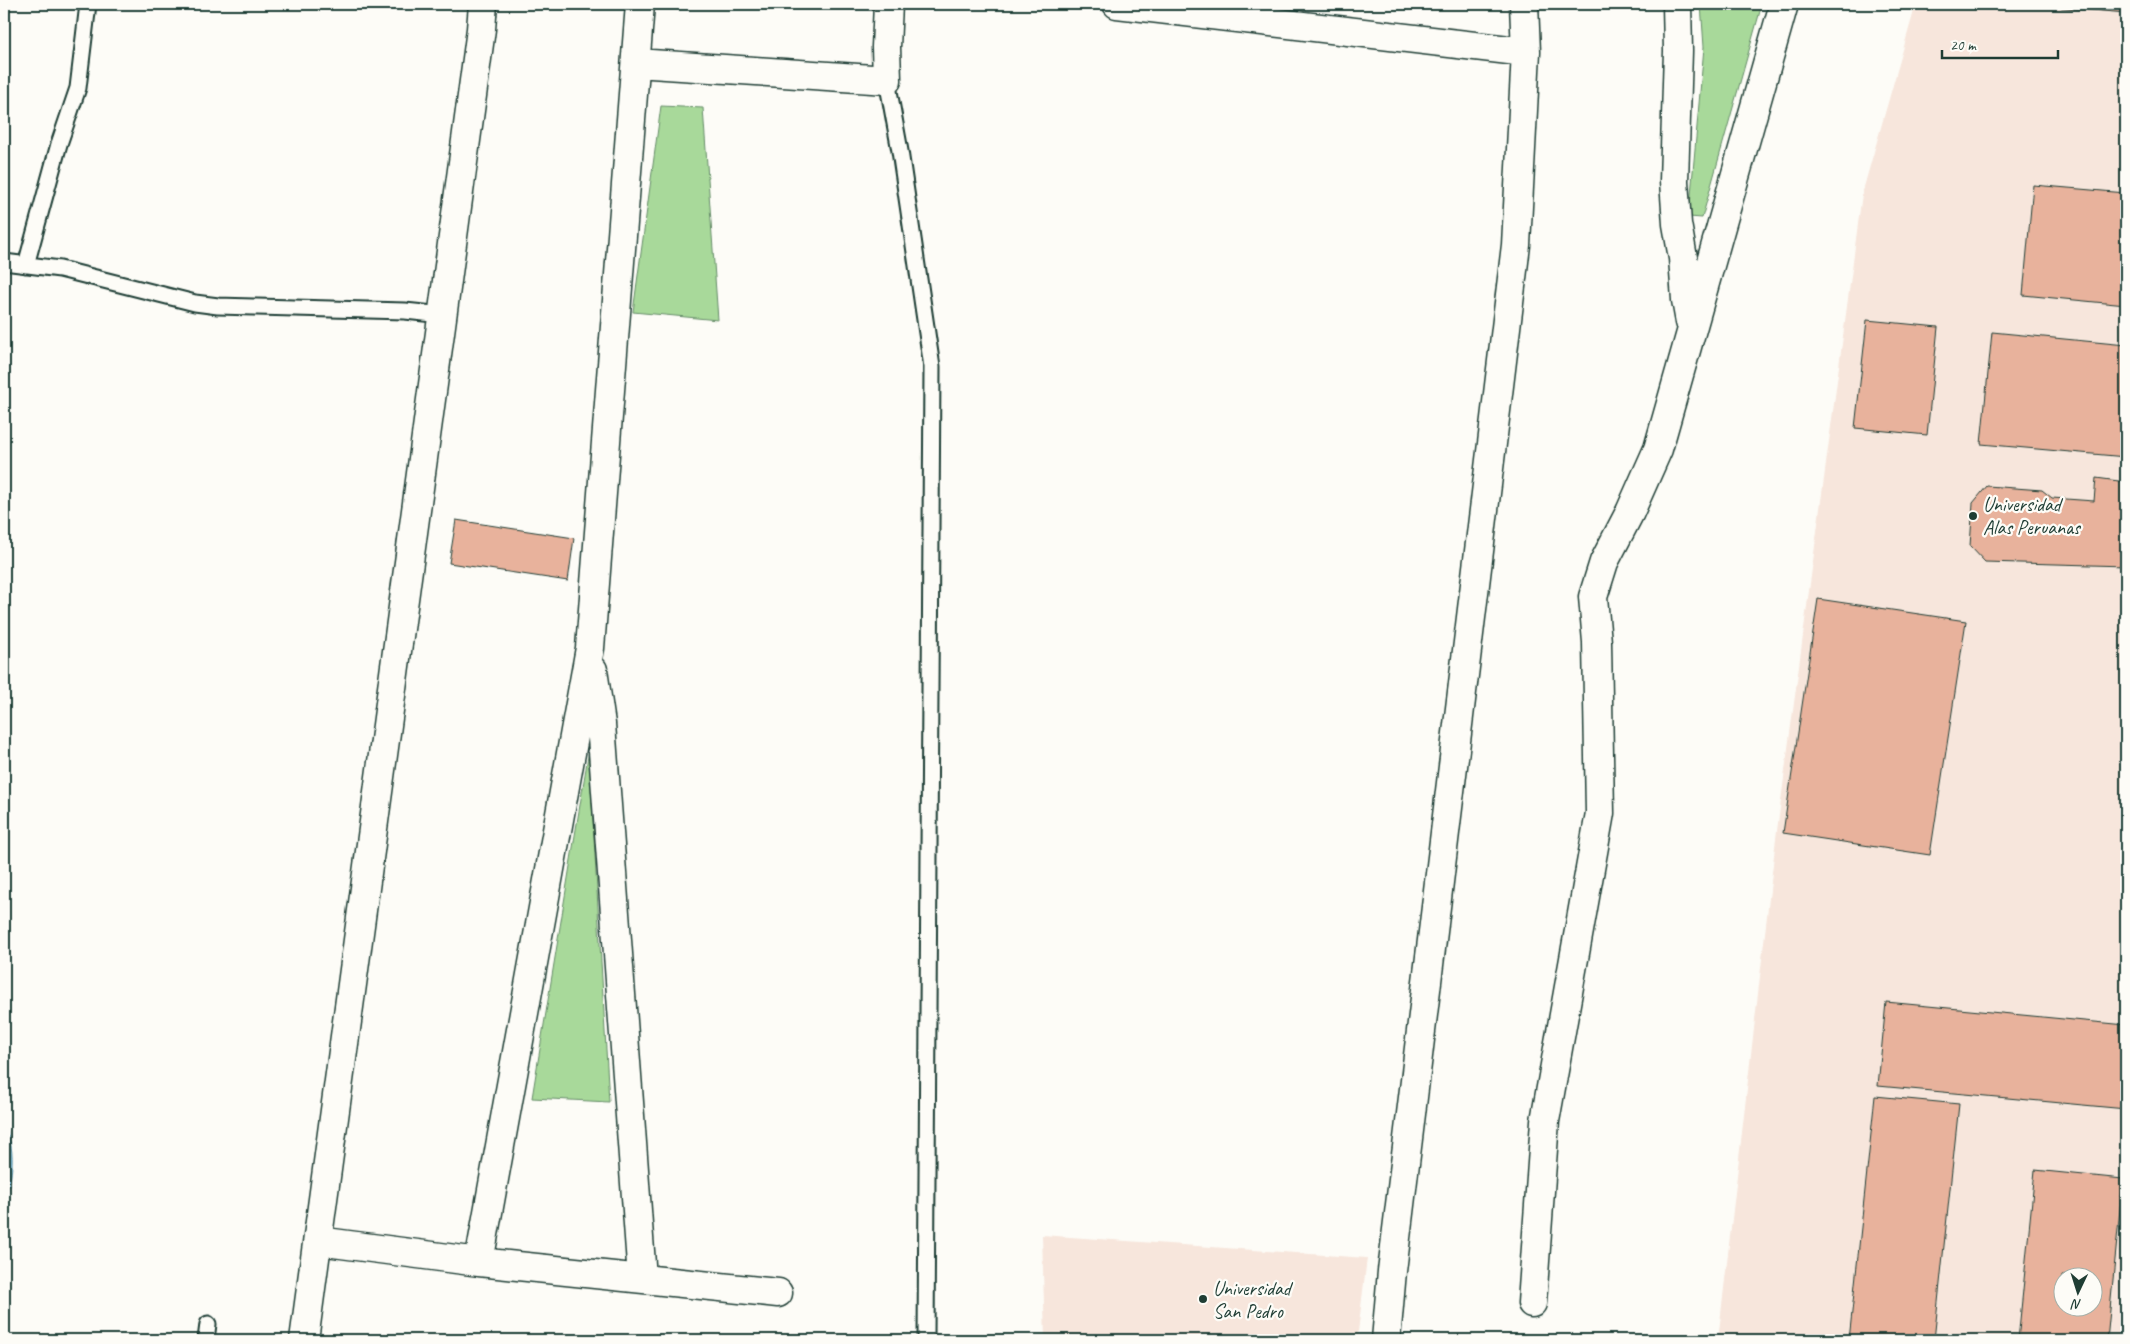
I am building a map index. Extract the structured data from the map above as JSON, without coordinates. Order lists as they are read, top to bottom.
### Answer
{
  "places": ["Universidad Alas Peruanas", "Universidad San Pedro"],
  "scale_bar": "20 m",
  "north": "bottom"
}
